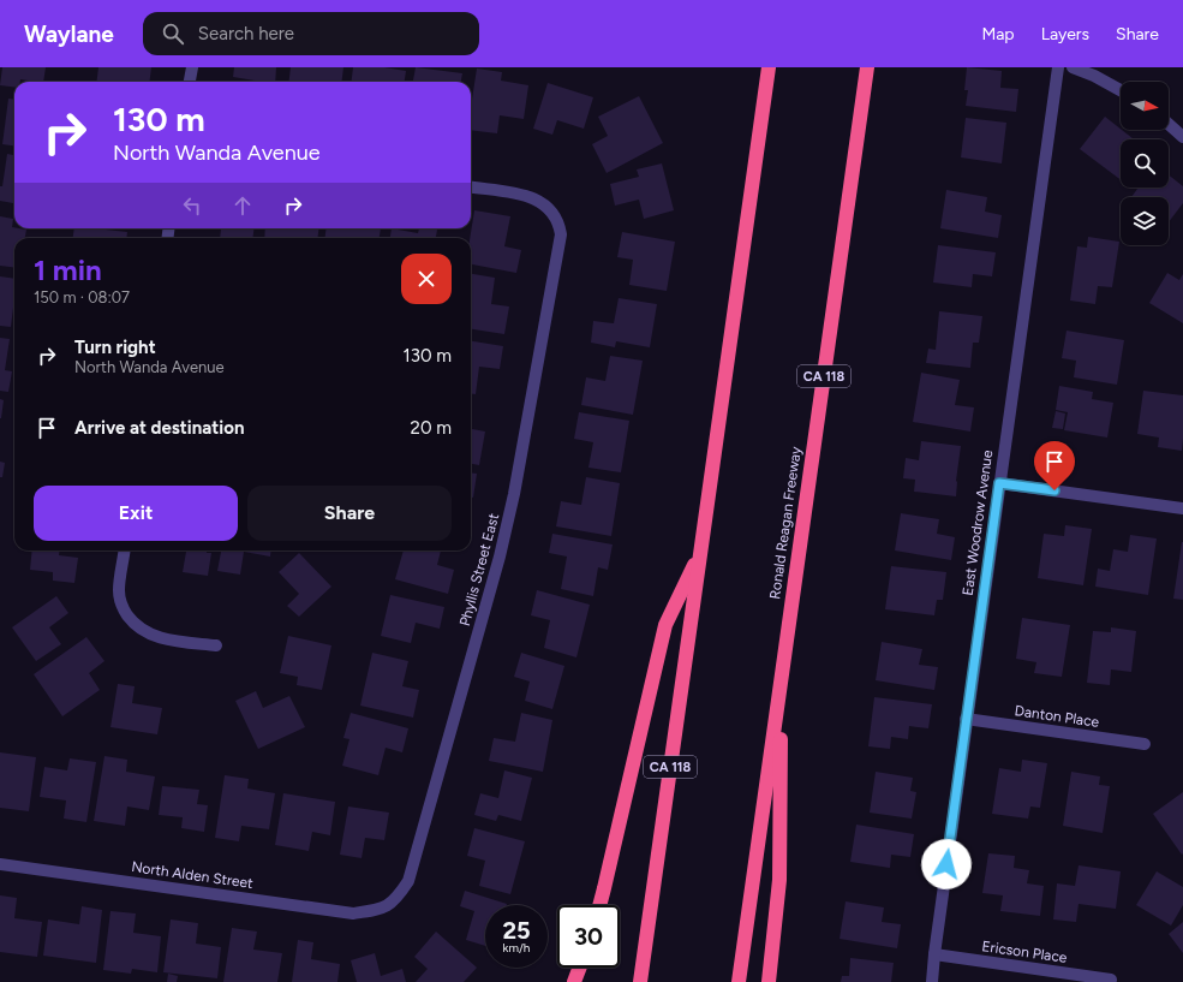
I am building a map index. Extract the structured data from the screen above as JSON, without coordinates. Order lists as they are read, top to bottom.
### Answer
{
  "streets": {
    "highway": ["CA 118", "Ronald Reagan Freeway"],
    "street": [
      "East Woodrow Avenue",
      "Phyllis Street East",
      "Danton Place",
      "North Alden Street",
      "Ericson Place"
    ]
  },
  "crossings": [
    ["East Woodrow Avenue", "Danton Place"],
    ["East Woodrow Avenue", "Ericson Place"],
    ["Phyllis Street East", "North Alden Street"]
  ],
  "north": "right",
  "page": {
    "header": "Waylane",
    "search": "Search here",
    "nav": ["Map", "Layers", "Share"],
    "turn": ["130 m", "North Wanda Avenue"],
    "heading": ["1 min", "150 m · 08:07"],
    "list": [
      {
        "name": "Turn right",
        "note": "North Wanda Avenue",
        "value": "130 m"
      },
      {
        "name": "Arrive at destination",
        "value": "20 m"
      }
    ],
    "buttons": ["Exit", "Share"],
    "speed": "25 km/h",
    "limit": "30"
  }
}
